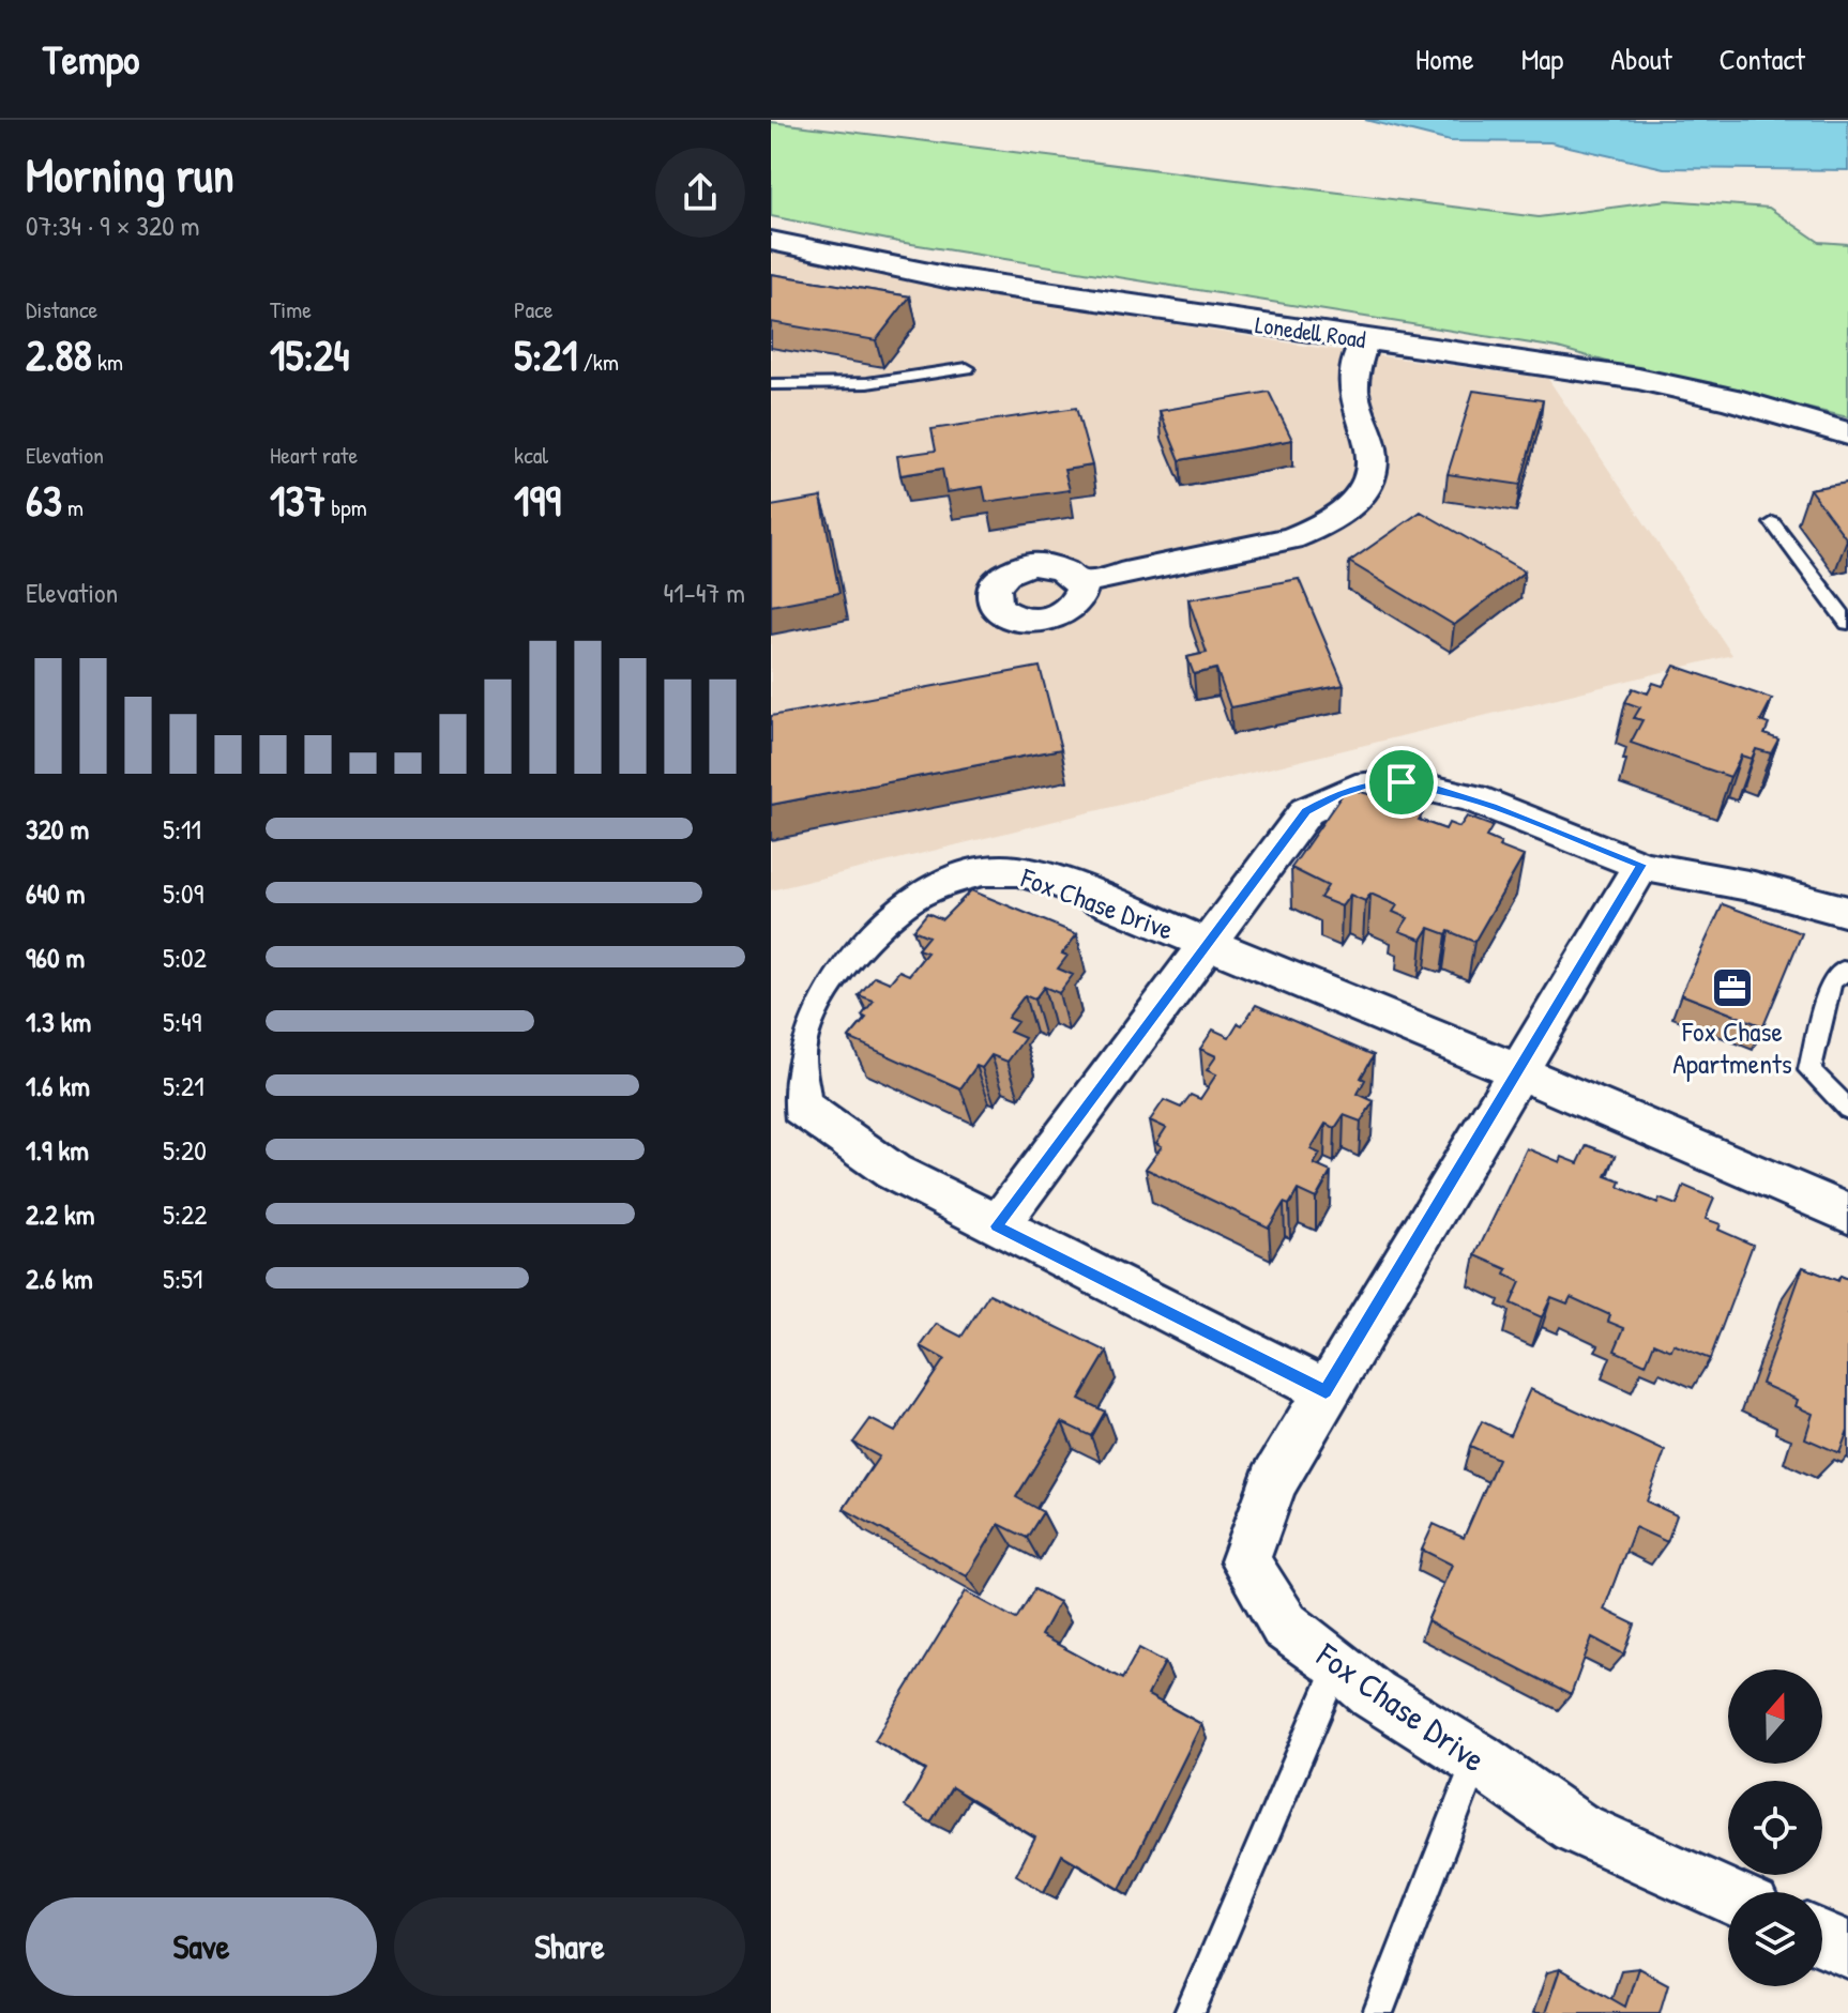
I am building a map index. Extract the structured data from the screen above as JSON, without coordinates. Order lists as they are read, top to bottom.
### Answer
{
  "streets": {
    "street": ["Lonedell Road", "Fox Chase Drive"]
  },
  "places": {
    "office": ["Fox Chase Apartments"]
  },
  "north": "top",
  "page": {
    "header": "Tempo",
    "nav": [
      "Home",
      "Map",
      "About",
      "Contact"
    ],
    "heading": ["Morning run", "07:34 · 9 × 320 m"],
    "stats": [
      ["Distance", "2.88 km"],
      ["Time", "15:24"],
      ["Pace", "5:21 /km"],
      ["Elevation", "63 m"],
      ["Heart rate", "137 bpm"],
      ["kcal", "199"]
    ],
    "chart": ["Elevation", "41–47 m"],
    "list": [
      {
        "name": "320 m",
        "note": "5:11"
      },
      {
        "name": "640 m",
        "note": "5:09"
      },
      {
        "name": "960 m",
        "note": "5:02"
      },
      {
        "name": "1.3 km",
        "note": "5:49"
      },
      {
        "name": "1.6 km",
        "note": "5:21"
      },
      {
        "name": "1.9 km",
        "note": "5:20"
      },
      {
        "name": "2.2 km",
        "note": "5:22"
      },
      {
        "name": "2.6 km",
        "note": "5:51"
      }
    ],
    "buttons": ["Save", "Share"]
  }
}
